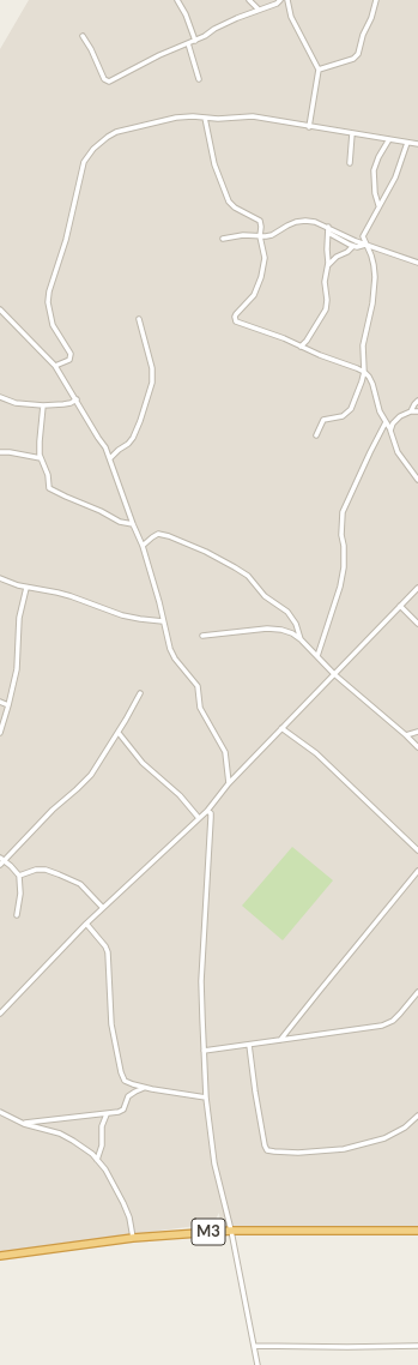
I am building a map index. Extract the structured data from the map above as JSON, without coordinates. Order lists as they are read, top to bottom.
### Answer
{
  "streets": {
    "highway": ["M3"]
  }
}
